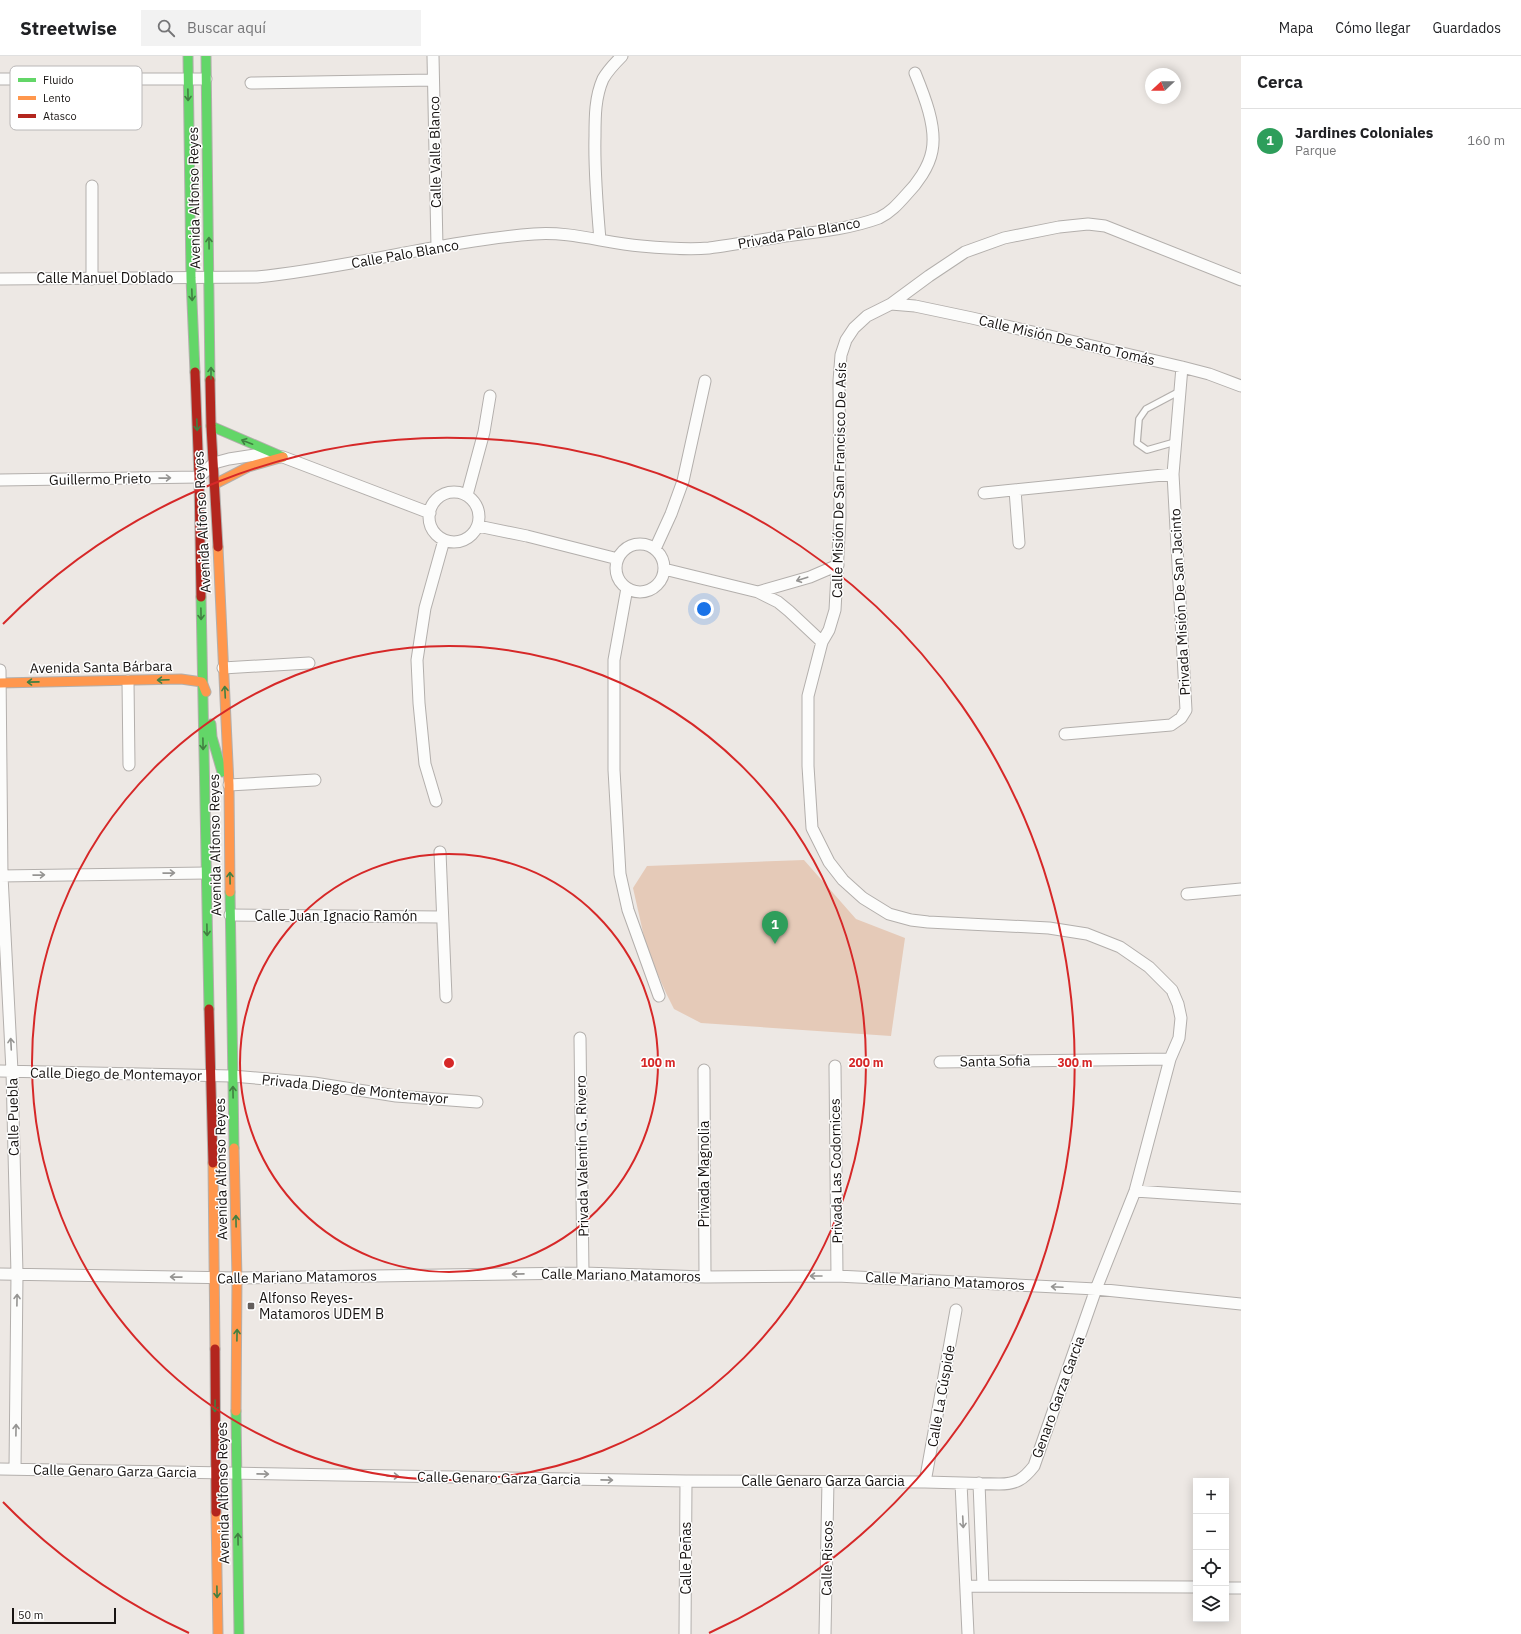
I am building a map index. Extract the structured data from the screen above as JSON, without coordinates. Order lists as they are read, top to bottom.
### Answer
{
  "streets": {
    "main road": ["Avenida Alfonso Reyes", "Avenida Santa Bárbara"],
    "street": [
      "Calle Valle Blanco",
      "Privada Palo Blanco",
      "Calle Palo Blanco",
      "Calle Manuel Doblado",
      "Calle Misión De Santo Tomás",
      "Guillermo Prieto",
      "Calle Misión De San Francisco De Asís",
      "Privada Misión De San Jacinto",
      "Calle Juan Ignacio Ramón",
      "Santa Sofia",
      "Calle Diego de Montemayor",
      "Privada Diego de Montemayor",
      "Calle Puebla",
      "Privada Valentín G. Rivero",
      "Privada Las Codornices",
      "Privada Magnolia",
      "Calle Mariano Matamoros",
      "Calle La Cúspide",
      "Genaro Garza Garcia",
      "Calle Genaro Garza Garcia",
      "Calle Peñas",
      "Calle Riscos"
    ]
  },
  "crossings": [
    ["Calle Valle Blanco", "Calle Palo Blanco"],
    ["Avenida Alfonso Reyes", "Calle Palo Blanco"],
    ["Avenida Alfonso Reyes", "Calle Manuel Doblado"],
    ["Avenida Alfonso Reyes", "Guillermo Prieto"],
    ["Avenida Alfonso Reyes", "Avenida Santa Bárbara"],
    ["Avenida Alfonso Reyes", "Calle Juan Ignacio Ramón"],
    ["Avenida Alfonso Reyes", "Calle Diego de Montemayor"],
    ["Avenida Alfonso Reyes", "Privada Diego de Montemayor"],
    ["Avenida Alfonso Reyes", "Calle Mariano Matamoros"],
    ["Avenida Alfonso Reyes", "Calle Genaro Garza Garcia"],
    ["Privada Palo Blanco", "Calle Palo Blanco"],
    ["Calle Palo Blanco", "Calle Manuel Doblado"],
    ["Calle Misión De Santo Tomás", "Calle Misión De San Francisco De Asís"],
    ["Calle Misión De Santo Tomás", "Privada Misión De San Jacinto"],
    ["Calle Misión De San Francisco De Asís", "Santa Sofia"],
    ["Calle Misión De San Francisco De Asís", "Calle Mariano Matamoros"],
    ["Calle Misión De San Francisco De Asís", "Genaro Garza Garcia"],
    ["Avenida Santa Bárbara", "Calle Puebla"],
    ["Calle Diego de Montemayor", "Privada Diego de Montemayor"],
    ["Calle Diego de Montemayor", "Calle Puebla"],
    ["Calle Puebla", "Calle Mariano Matamoros"],
    ["Calle Puebla", "Calle Genaro Garza Garcia"],
    ["Privada Valentín G. Rivero", "Calle Mariano Matamoros"],
    ["Privada Las Codornices", "Calle Mariano Matamoros"],
    ["Privada Magnolia", "Calle Mariano Matamoros"],
    ["Calle Mariano Matamoros", "Genaro Garza Garcia"],
    ["Calle La Cúspide", "Calle Genaro Garza Garcia"],
    ["Genaro Garza Garcia", "Calle Genaro Garza Garcia"],
    ["Calle Genaro Garza Garcia", "Calle Peñas"],
    ["Calle Genaro Garza Garcia", "Calle Riscos"]
  ],
  "one_way": [
    "Guillermo Prieto",
    "Avenida Santa Bárbara",
    "Calle Puebla",
    "Calle Mariano Matamoros",
    "Calle Genaro Garza Garcia"
  ],
  "places": {
    "transit": ["Alfonso Reyes- Matamoros UDEM B"]
  },
  "legend": ["Fluido", "Lento", "Atasco"],
  "scale_bar": "50 m",
  "north": "left",
  "page": {
    "header": "Streetwise",
    "search": "Buscar aquí",
    "nav": ["Mapa", "Cómo llegar", "Guardados"],
    "heading": "Cerca",
    "list": [
      {
        "mark": "1",
        "name": "Jardines Coloniales",
        "note": "Parque",
        "value": "160 m"
      }
    ],
    "pins": "1",
    "map_buttons": ["+", "−"],
    "scale": "50 m"
  },
  "rings": ["100 m", "200 m", "300 m"]
}
